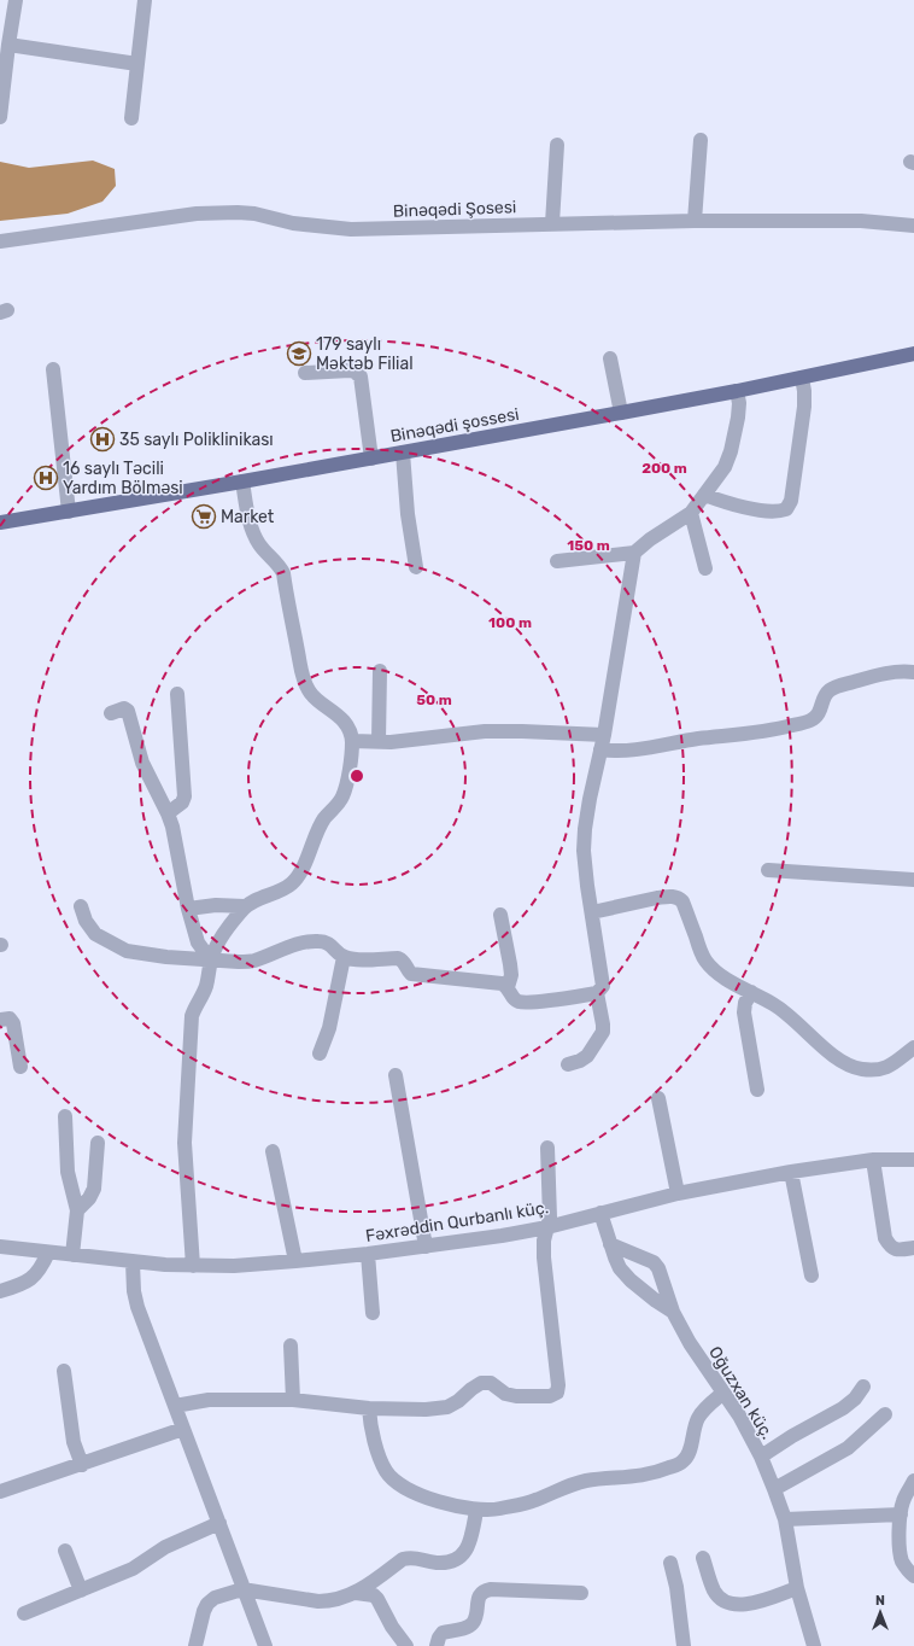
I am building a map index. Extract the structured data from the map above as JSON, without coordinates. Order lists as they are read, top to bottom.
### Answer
{
  "streets": {
    "main road": ["Binəqədi şossesi"],
    "street": ["Binəqədi Şosesi", "Fəxrəddin Qurbanlı küç.", "Oğuzxan küç."]
  },
  "crossings": [
    ["Fəxrəddin Qurbanlı küç.", "Oğuzxan küç."]
  ],
  "places": {
    "school or university": ["179 saylı Məktəb Filial"],
    "hospital": ["35 saylı Poliklinikası", "16 saylı Təcili Yardım Bölməsi"],
    "supermarket": ["Market"]
  },
  "north": "top",
  "rings": [
    "200 m",
    "150 m",
    "100 m",
    "50 m"
  ]
}
